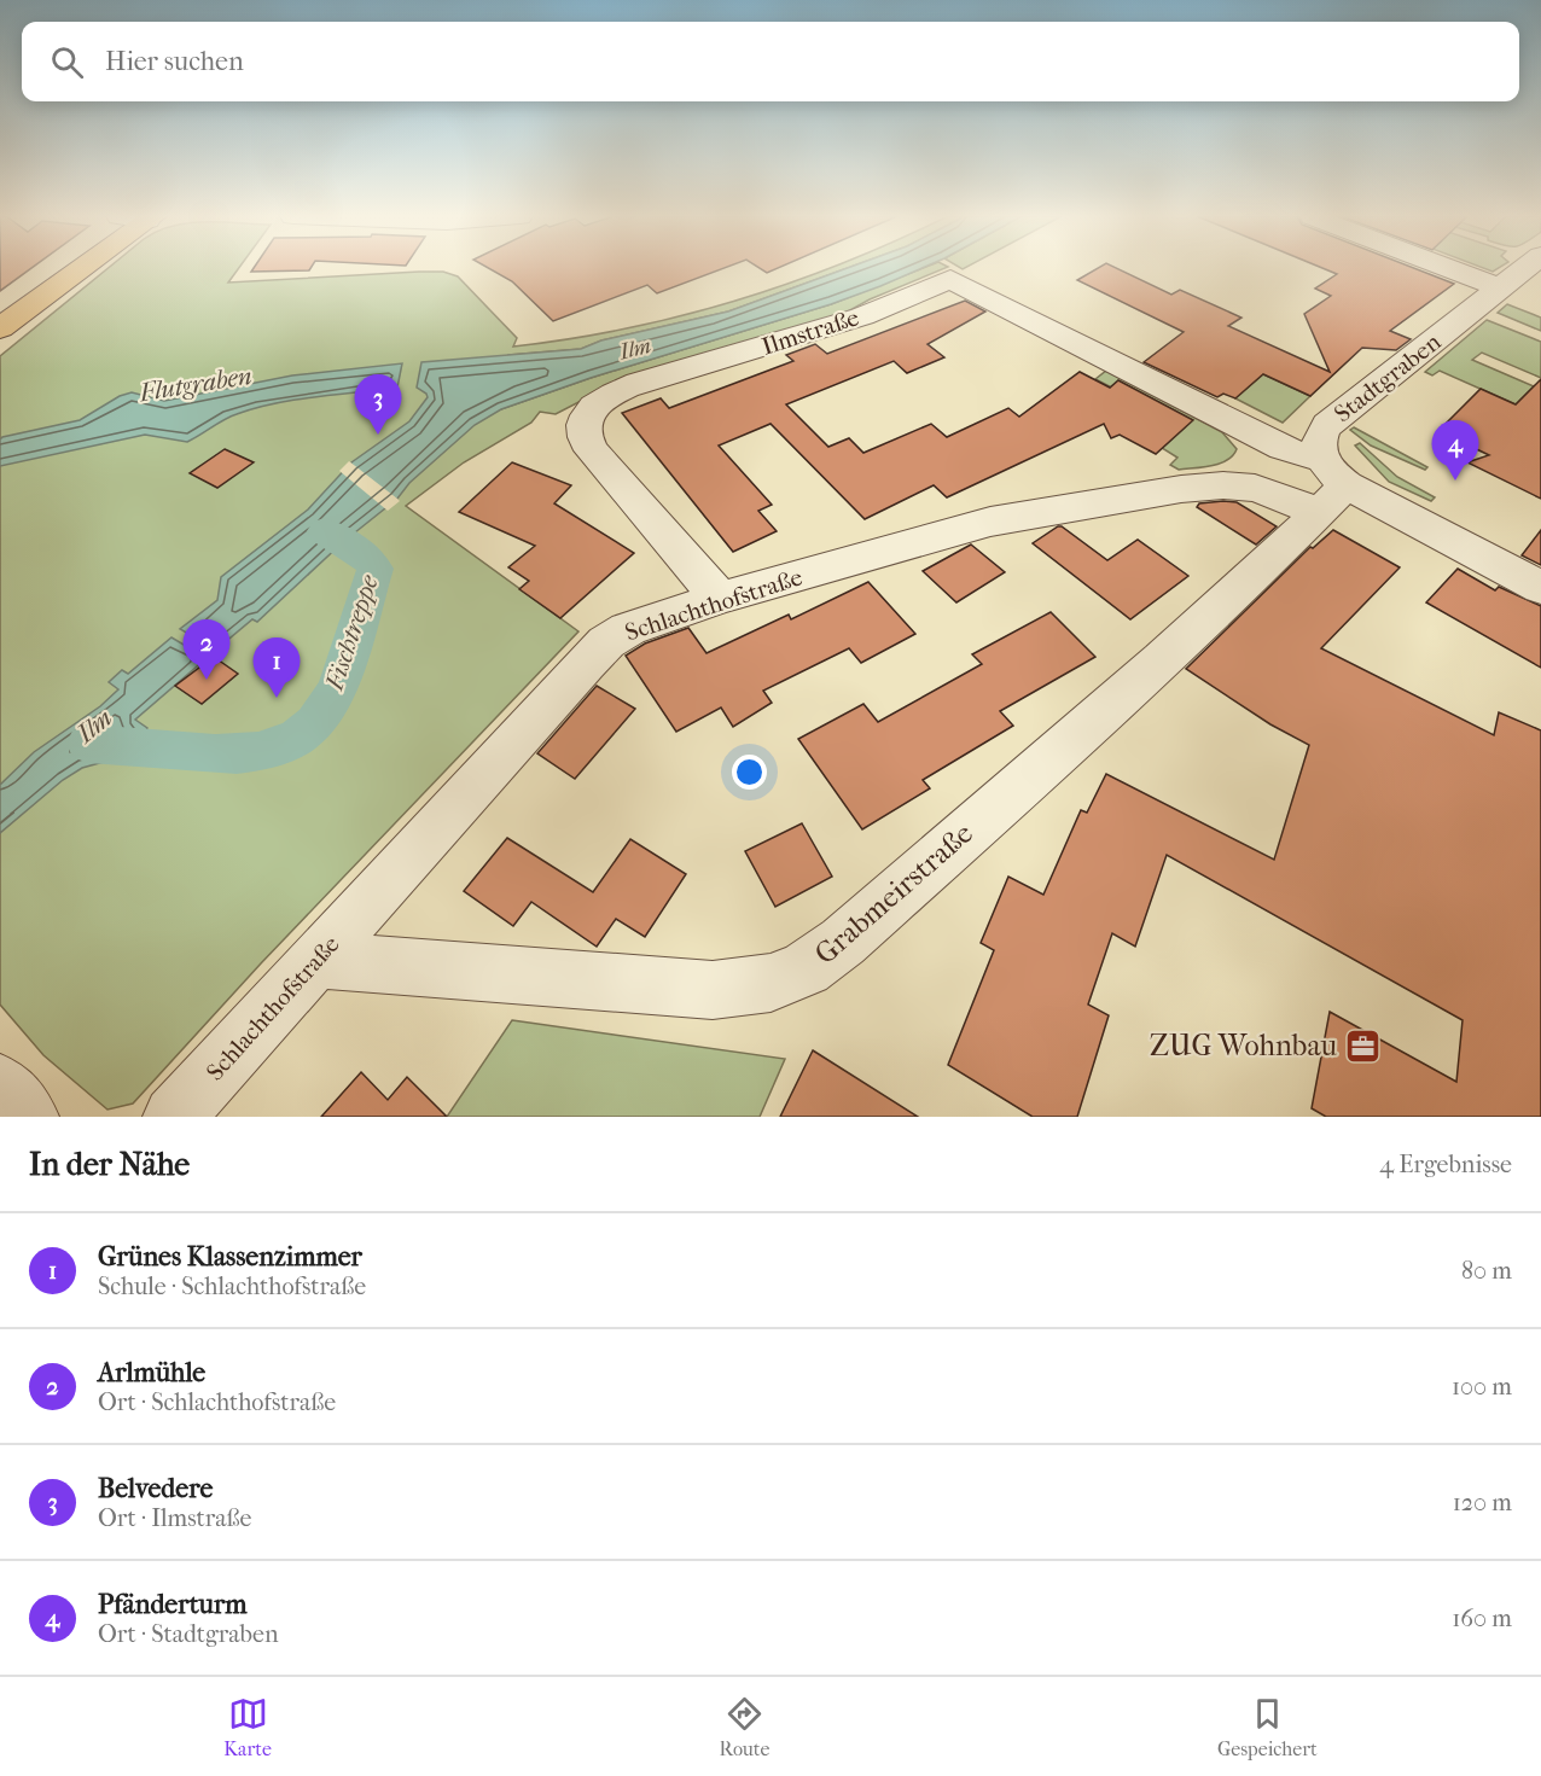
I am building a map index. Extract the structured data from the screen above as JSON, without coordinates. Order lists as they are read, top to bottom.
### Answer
{
  "streets": {
    "street": [
      "Ilmstraße",
      "Stadtgraben",
      "Schlachthofstraße",
      "Grabmeirstraße"
    ]
  },
  "crossings": [
    ["Ilmstraße", "Stadtgraben"],
    ["Ilmstraße", "Schlachthofstraße"],
    ["Ilmstraße", "Grabmeirstraße"],
    ["Stadtgraben", "Schlachthofstraße"],
    ["Stadtgraben", "Grabmeirstraße"],
    ["Schlachthofstraße", "Grabmeirstraße"]
  ],
  "water": ["Ilm", "Flutgraben", "Fischtreppe"],
  "places": {
    "office": ["ZUG Wohnbau"]
  },
  "page": {
    "search": "Hier suchen",
    "pins": [
      "3",
      "4",
      "2",
      "1"
    ],
    "heading": ["In der Nähe", "4 Ergebnisse"],
    "list": [
      {
        "mark": "1",
        "name": "Grünes Klassenzimmer",
        "note": "Schule · Schlachthofstraße",
        "value": "80 m"
      },
      {
        "mark": "2",
        "name": "Arlmühle",
        "note": "Ort · Schlachthofstraße",
        "value": "100 m"
      },
      {
        "mark": "3",
        "name": "Belvedere",
        "note": "Ort · Ilmstraße",
        "value": "120 m"
      },
      {
        "mark": "4",
        "name": "Pfänderturm",
        "note": "Ort · Stadtgraben",
        "value": "160 m"
      }
    ],
    "nav": ["Karte", "Route", "Gespeichert"]
  }
}
